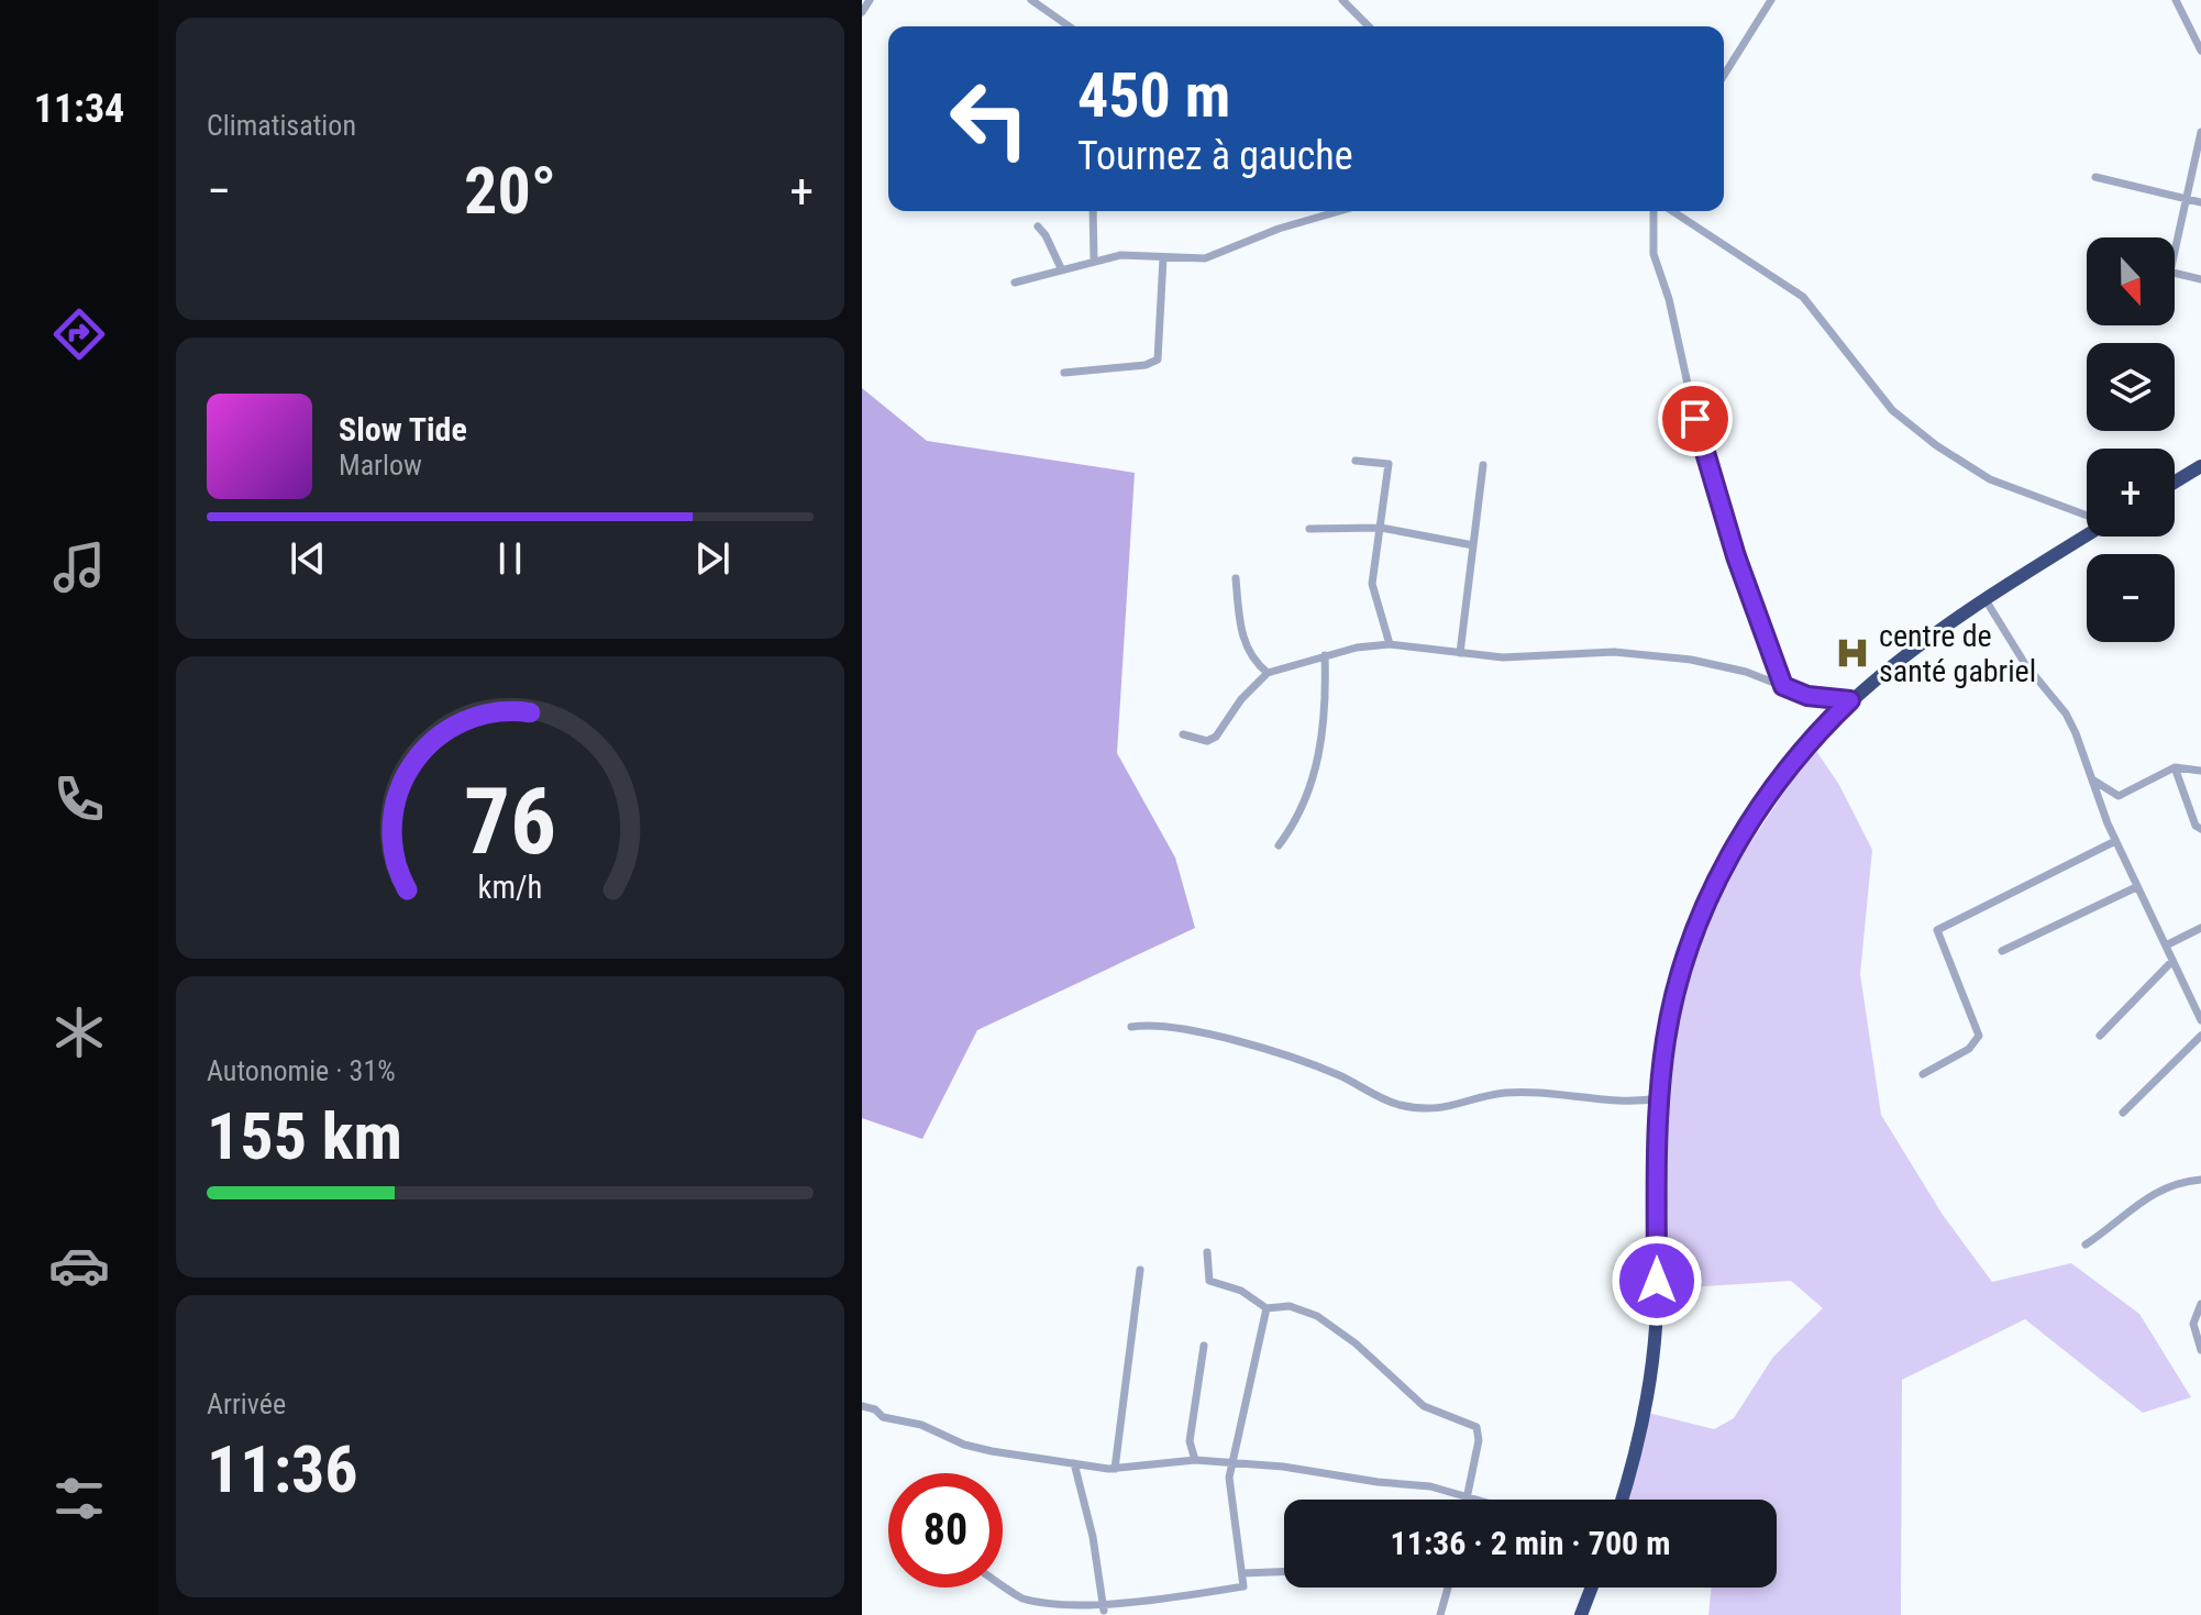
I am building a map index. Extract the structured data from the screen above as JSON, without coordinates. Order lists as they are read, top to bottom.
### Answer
{
  "places": {
    "hospital": ["centre de santé gabriel"]
  },
  "north": "bottom",
  "page": {
    "tabs": "11:34",
    "tile": [
      "Climatisation",
      ["Autonomie · 31%", "155 km"],
      ["Arrivée", "11:36"]
    ],
    "turn": ["450 m", "Tournez à gauche"],
    "heat": ["−", "20°", "+"],
    "map_buttons": ["+", "−"],
    "song": ["Slow Tide", "Marlow"],
    "limit": "80",
    "trip": "11:36 · 2 min · 700 m",
    "gauge": ["76", "km/h"]
  }
}
